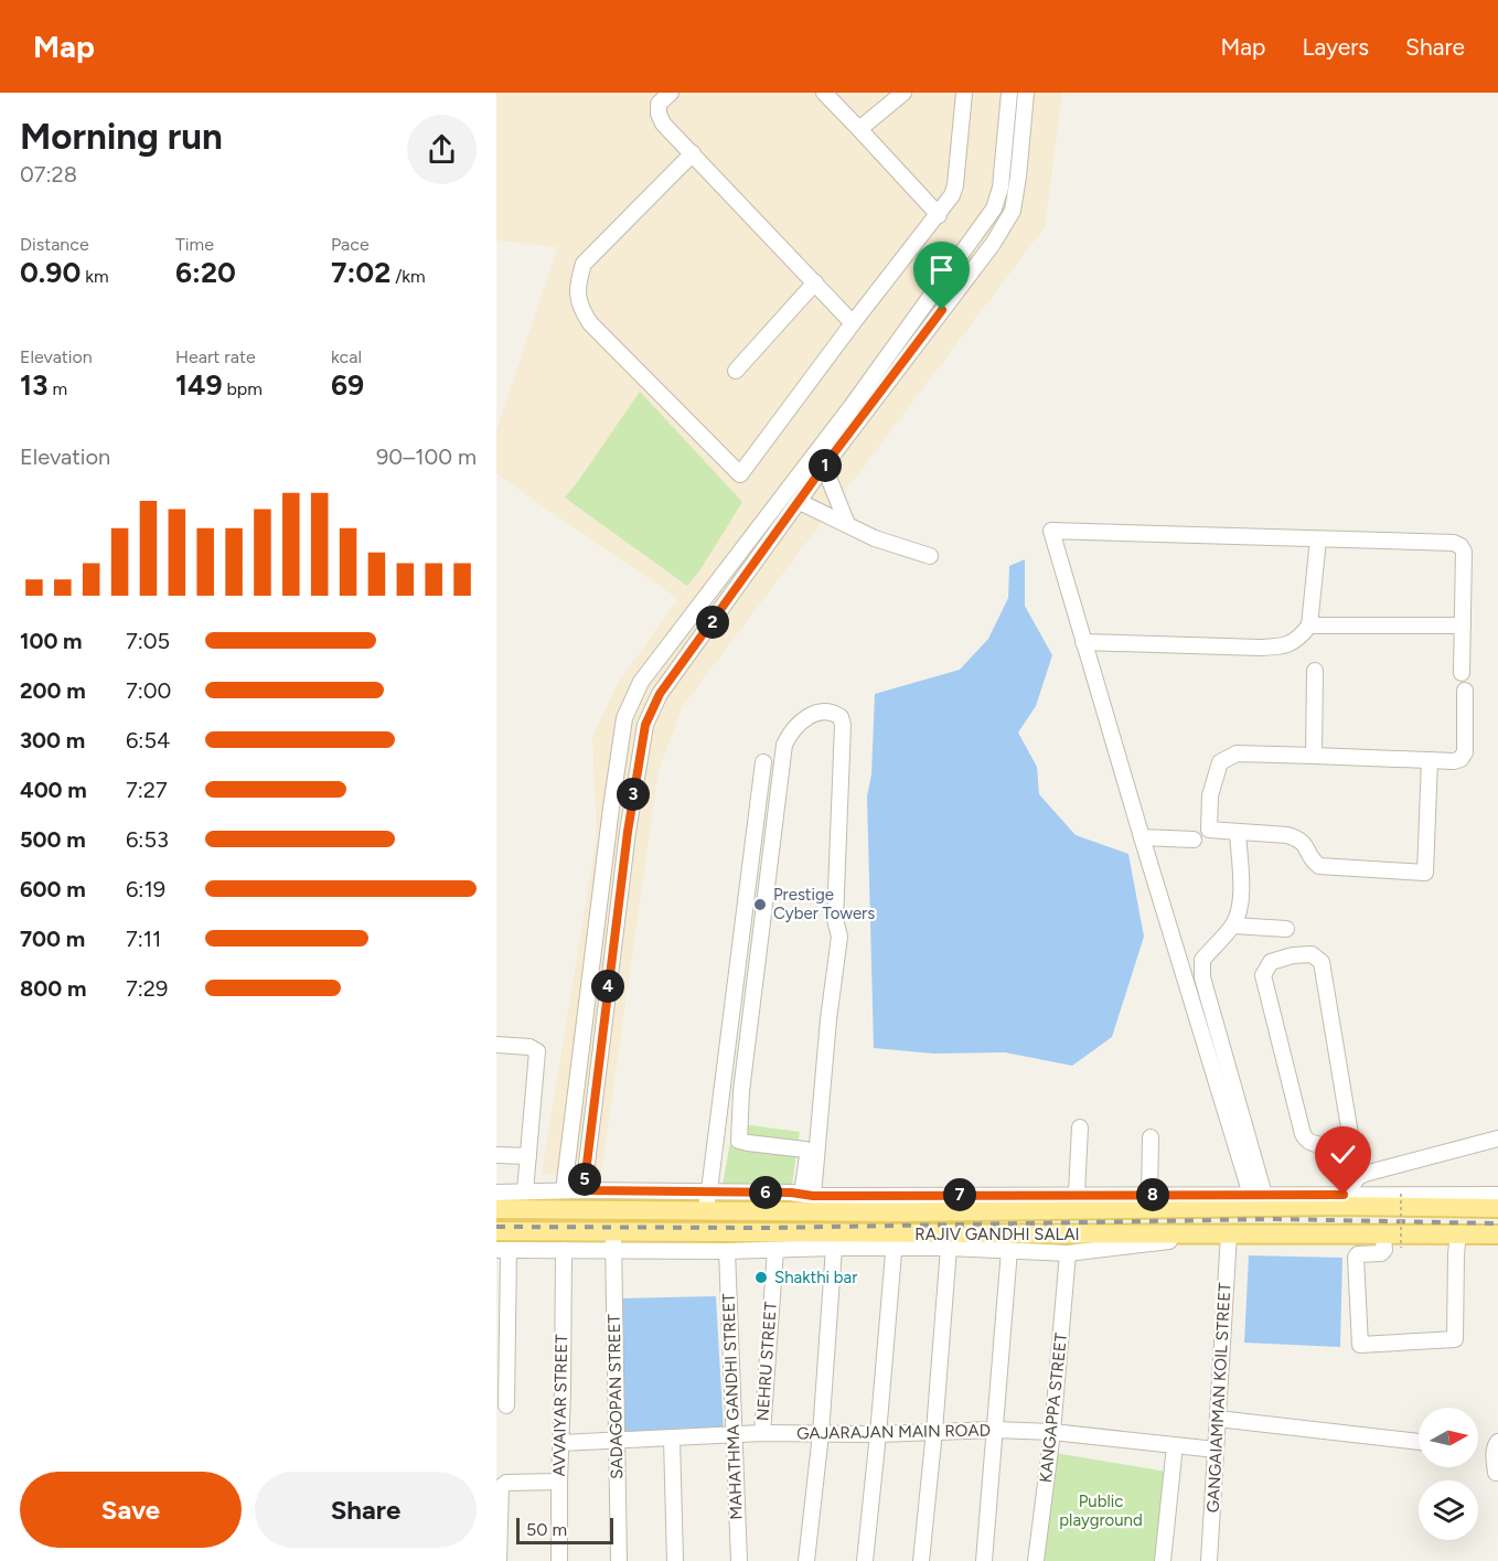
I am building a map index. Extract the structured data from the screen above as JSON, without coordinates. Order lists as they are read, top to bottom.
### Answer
{
  "streets": {
    "main road": ["RAJIV GANDHI SALAI"],
    "street": [
      "NEHRU STREET",
      "SADAGOPAN STREET",
      "GANGAIAMMAN KOIL STREET",
      "AVVAIYAR STREET",
      "MAHATHMA GANDHI STREET",
      "KANGAPPA STREET",
      "GAJARAJAN MAIN ROAD"
    ]
  },
  "crossings": [
    ["RAJIV GANDHI SALAI", "SADAGOPAN STREET"],
    ["RAJIV GANDHI SALAI", "GANGAIAMMAN KOIL STREET"],
    ["NEHRU STREET", "GAJARAJAN MAIN ROAD"],
    ["SADAGOPAN STREET", "GAJARAJAN MAIN ROAD"],
    ["GANGAIAMMAN KOIL STREET", "GAJARAJAN MAIN ROAD"],
    ["AVVAIYAR STREET", "GAJARAJAN MAIN ROAD"],
    ["MAHATHMA GANDHI STREET", "GAJARAJAN MAIN ROAD"],
    ["KANGAPPA STREET", "GAJARAJAN MAIN ROAD"]
  ],
  "parks": ["Public playground"],
  "places": ["Prestige Cyber Towers", "Shakthi bar"],
  "scale_bar": "50 m",
  "north": "right",
  "page": {
    "header": "Map",
    "nav": ["Map", "Layers", "Share"],
    "heading": ["Morning run", "07:28"],
    "stats": [
      ["Distance", "0.90 km"],
      ["Time", "6:20"],
      ["Pace", "7:02 /km"],
      ["Elevation", "13 m"],
      ["Heart rate", "149 bpm"],
      ["kcal", "69"]
    ],
    "chart": ["Elevation", "90–100 m"],
    "pins": [
      "1",
      "2",
      "3",
      "4",
      "5",
      "6",
      "7",
      "8"
    ],
    "list": [
      {
        "name": "100 m",
        "note": "7:05"
      },
      {
        "name": "200 m",
        "note": "7:00"
      },
      {
        "name": "300 m",
        "note": "6:54"
      },
      {
        "name": "400 m",
        "note": "7:27"
      },
      {
        "name": "500 m",
        "note": "6:53"
      },
      {
        "name": "600 m",
        "note": "6:19"
      },
      {
        "name": "700 m",
        "note": "7:11"
      },
      {
        "name": "800 m",
        "note": "7:29"
      }
    ],
    "buttons": ["Save", "Share"],
    "scale": "50 m"
  }
}
